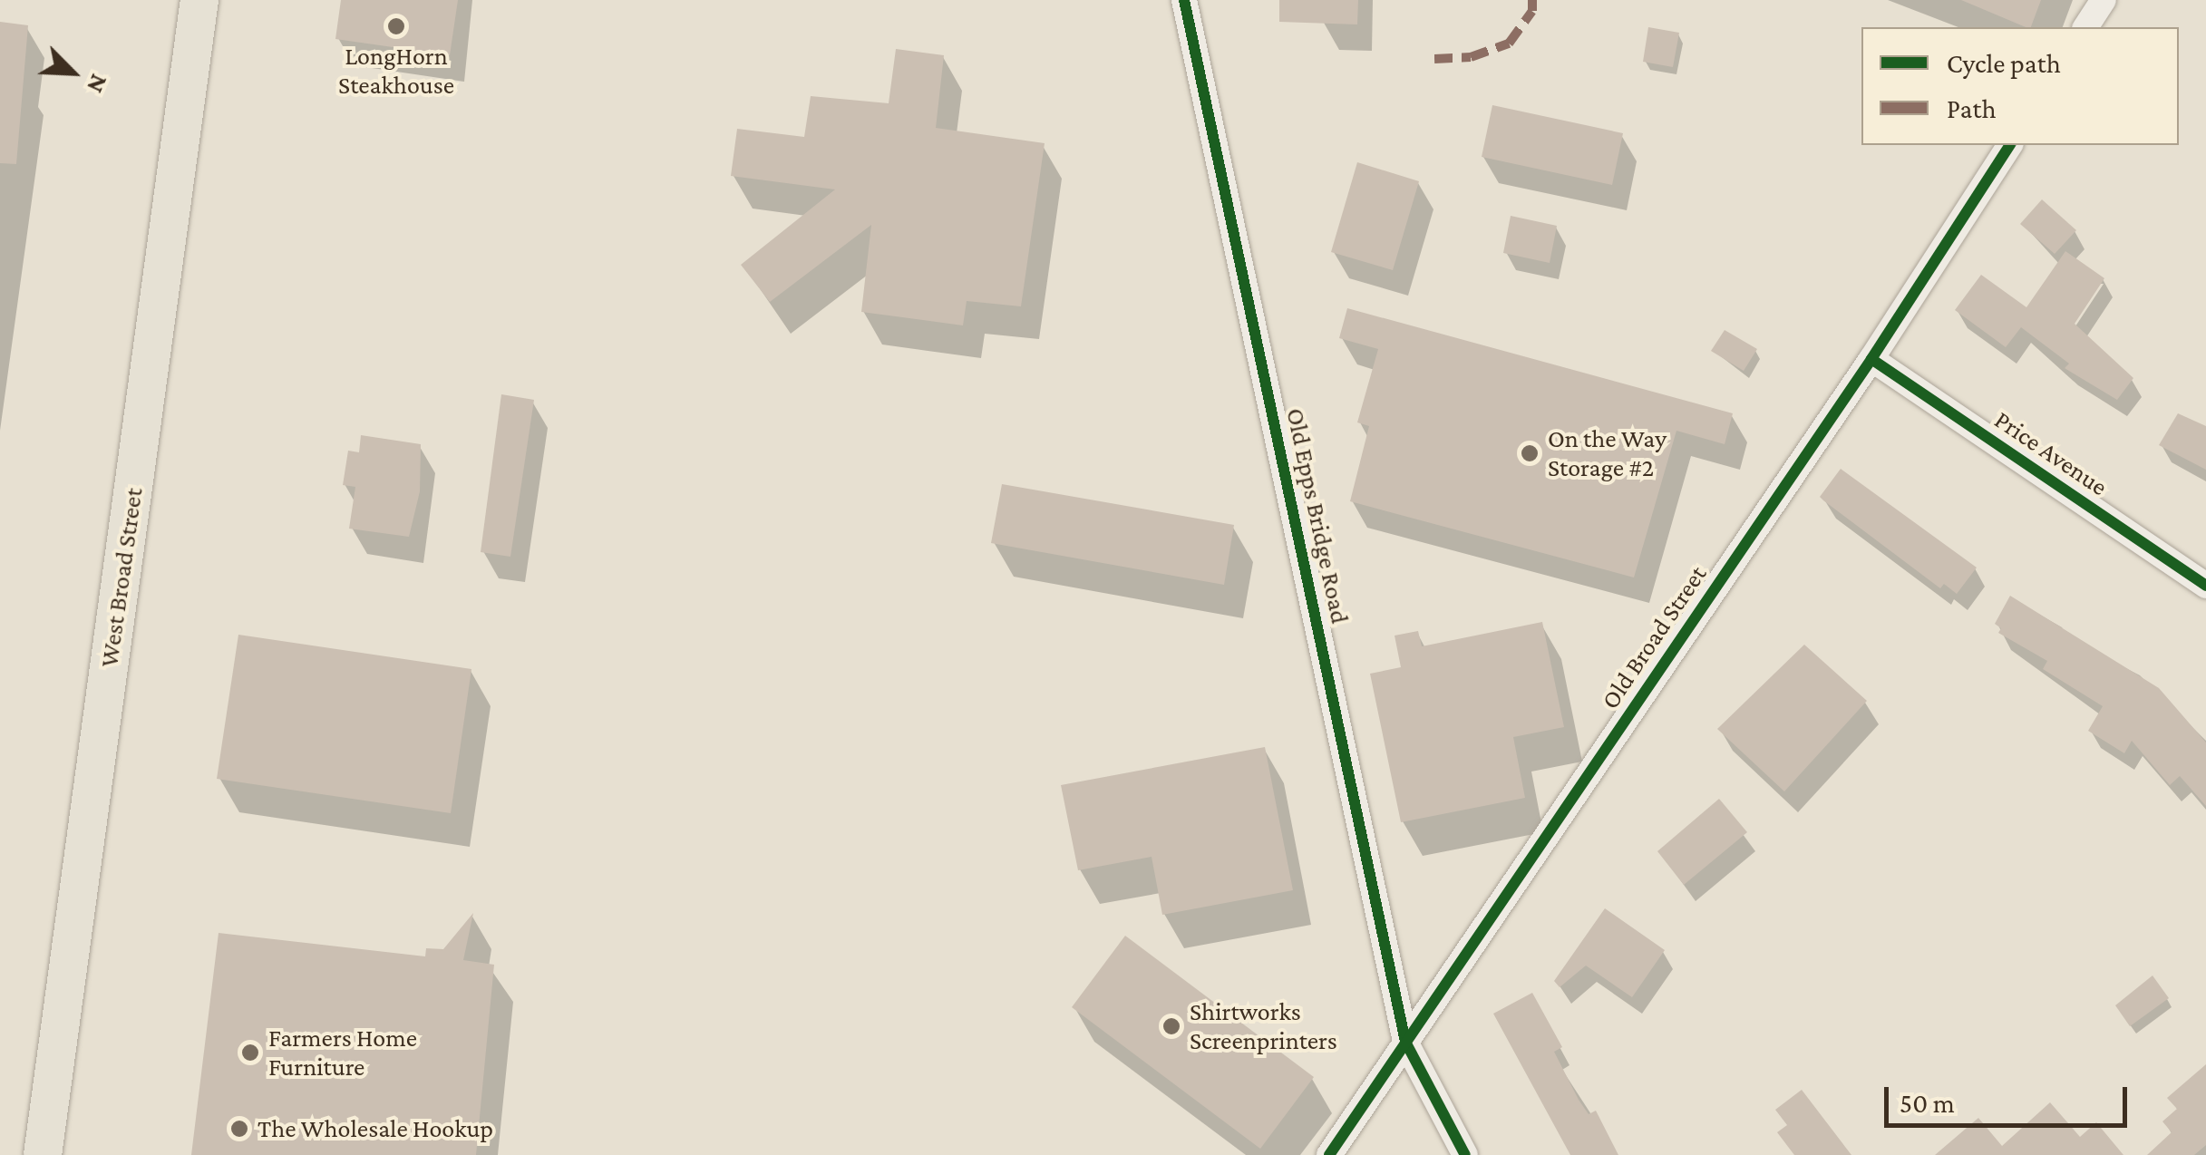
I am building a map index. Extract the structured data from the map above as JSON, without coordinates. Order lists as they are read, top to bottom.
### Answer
{
  "streets": {
    "main road": ["West Broad Street"],
    "street": ["Price Avenue", "Old Epps Bridge Road", "Old Broad Street"]
  },
  "crossings": [
    ["Price Avenue", "Old Broad Street"],
    ["Old Epps Bridge Road", "Old Broad Street"]
  ],
  "places": [
    "LongHorn Steakhouse",
    "On the Way Storage #2",
    "Shirtworks Screenprinters",
    "Farmers Home Furniture",
    "The Wholesale Hookup"
  ],
  "legend": ["Cycle path", "Path"],
  "scale_bar": "50 m",
  "north": "bottom right"
}
